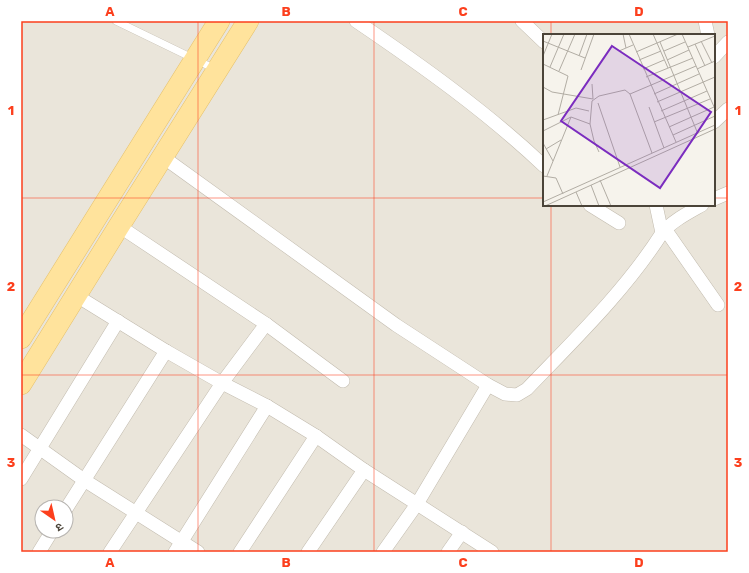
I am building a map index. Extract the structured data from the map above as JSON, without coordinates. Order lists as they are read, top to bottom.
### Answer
{
  "north": "bottom right",
  "grid": {
    "columns": [
      "A",
      "B",
      "C",
      "D"
    ],
    "rows": ["1", "2", "3"]
  }
}
